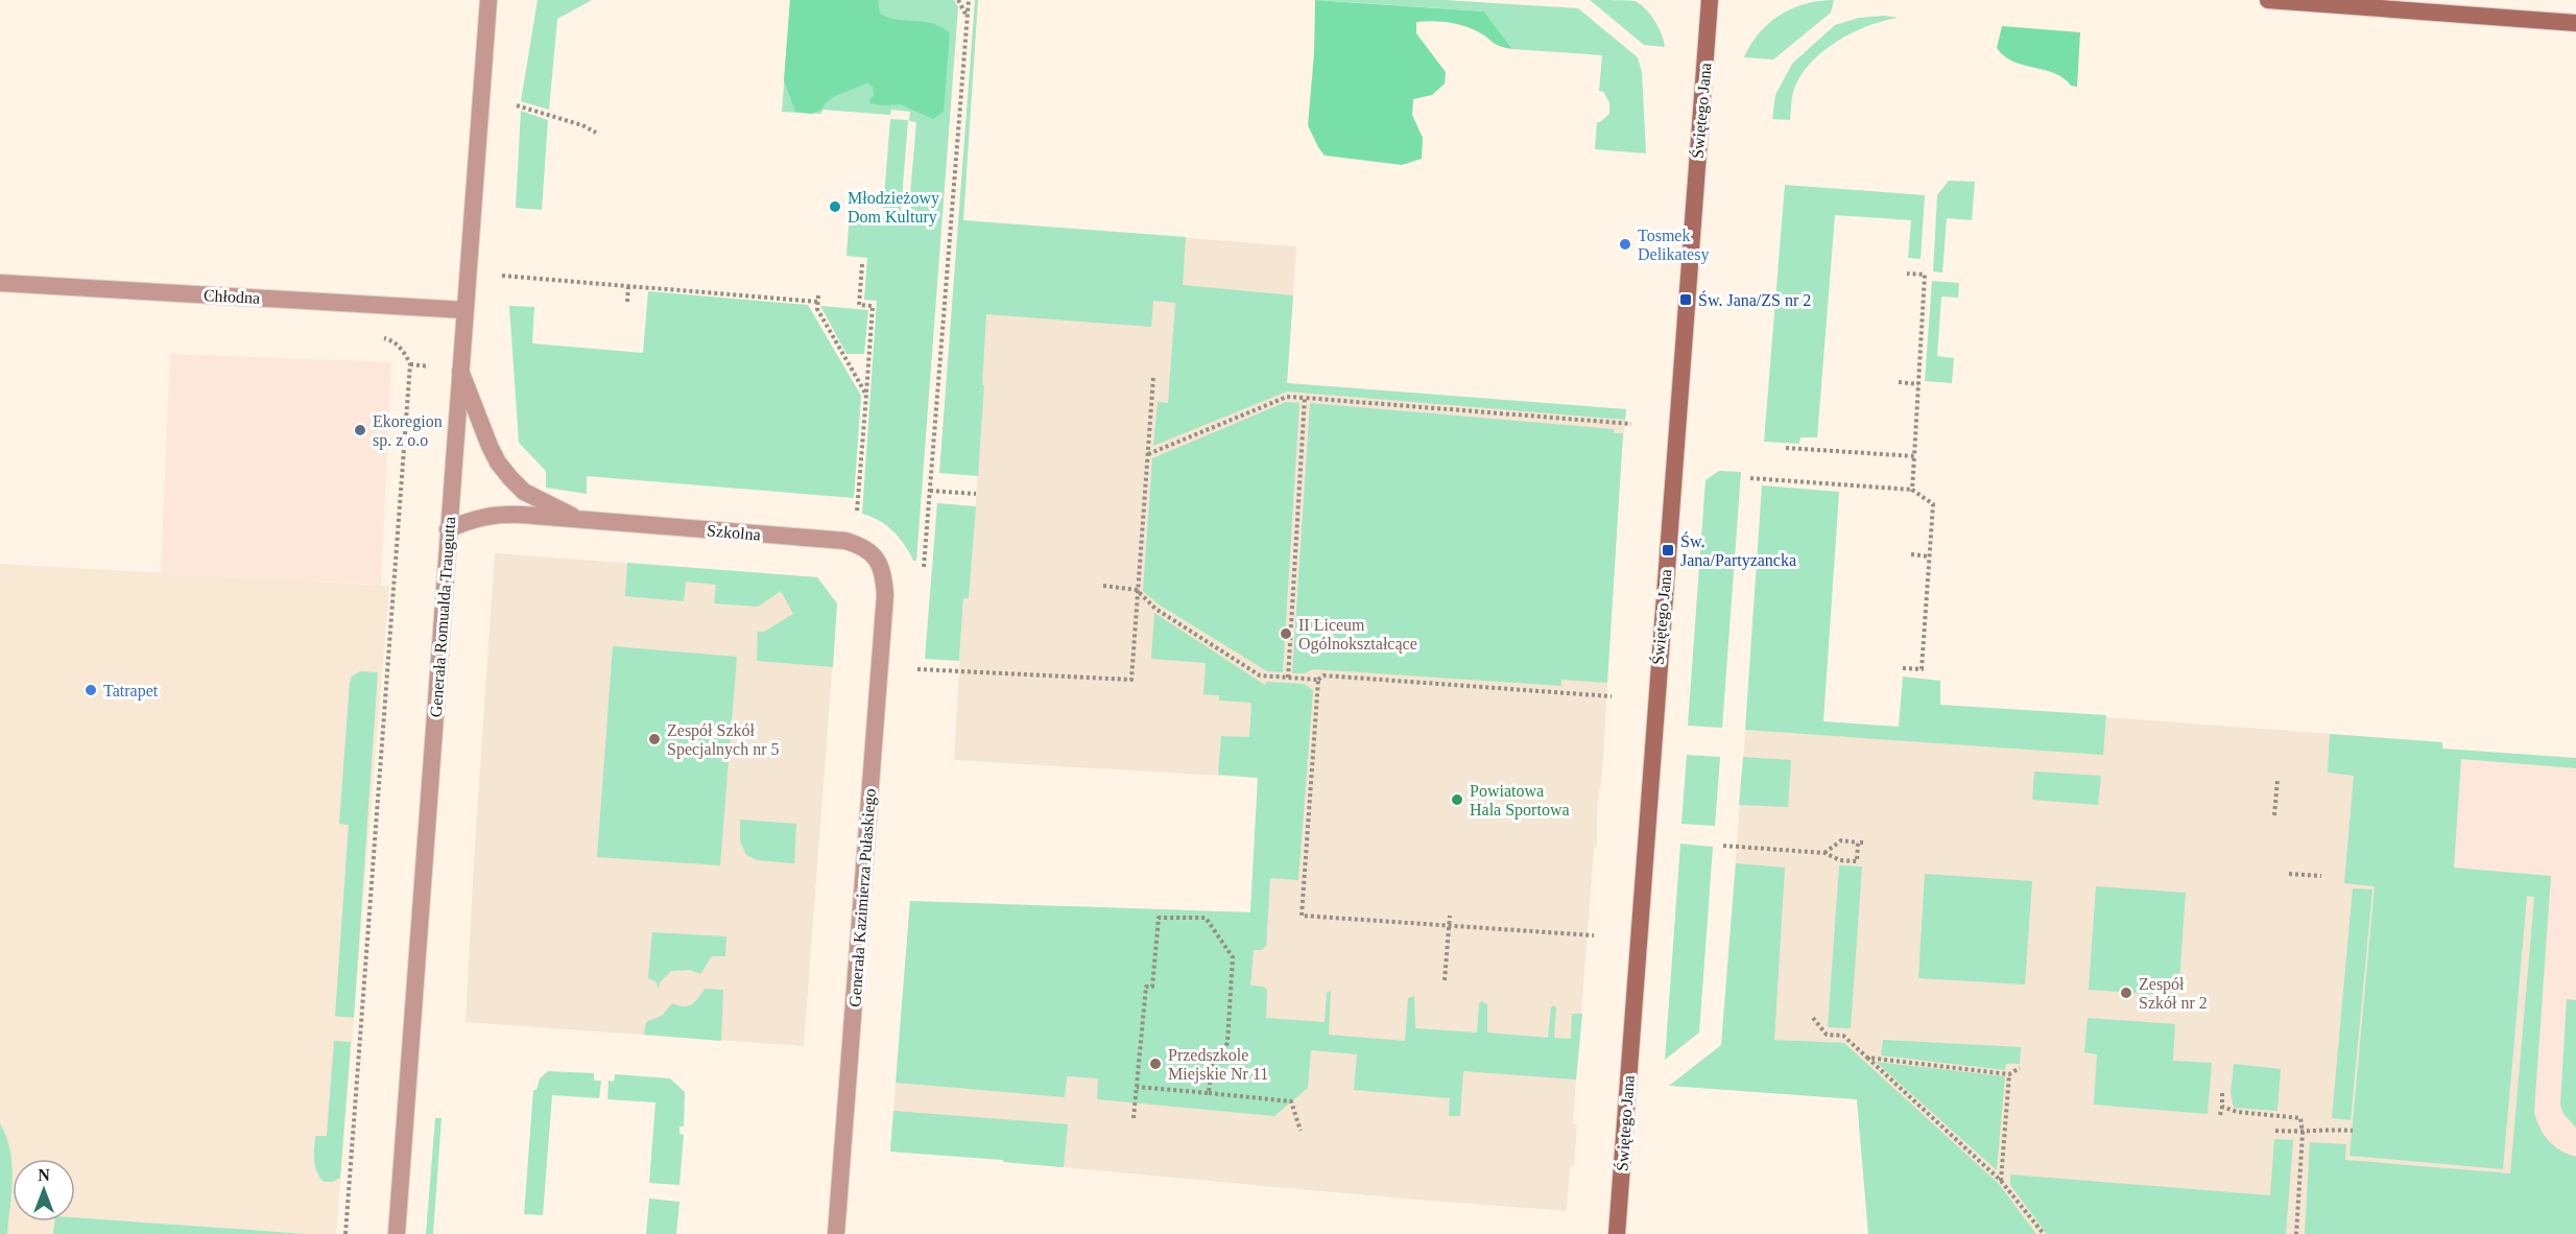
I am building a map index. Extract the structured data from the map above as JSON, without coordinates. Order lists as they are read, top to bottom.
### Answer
{
  "streets": {
    "main road": ["Świętego Jana"],
    "street": [
      "Chłodna",
      "Szkolna",
      "Generała Romualda Traugutta",
      "Generała Kazimierza Pułaskiego"
    ]
  },
  "crossings": [
    ["Chłodna", "Generała Romualda Traugutta"],
    ["Szkolna", "Generała Romualda Traugutta"],
    ["Szkolna", "Generała Kazimierza Pułaskiego"]
  ],
  "places": {
    "other": [
      "Młodzieżowy Dom Kultury",
      "Tosmek Delikatesy",
      "Ekoregion sp. z o.o",
      "II Liceum Ogólnokształcące",
      "Tatrapet",
      "Zespół Szkół Specjalnych nr 5",
      "Powiatowa Hala Sportowa",
      "Zespół Szkół nr 2",
      "Przedszkole Miejskie Nr 11"
    ],
    "transit": ["Św. Jana/ZS nr 2", "Św. Jana/Partyzancka"]
  },
  "north": "top"
}
